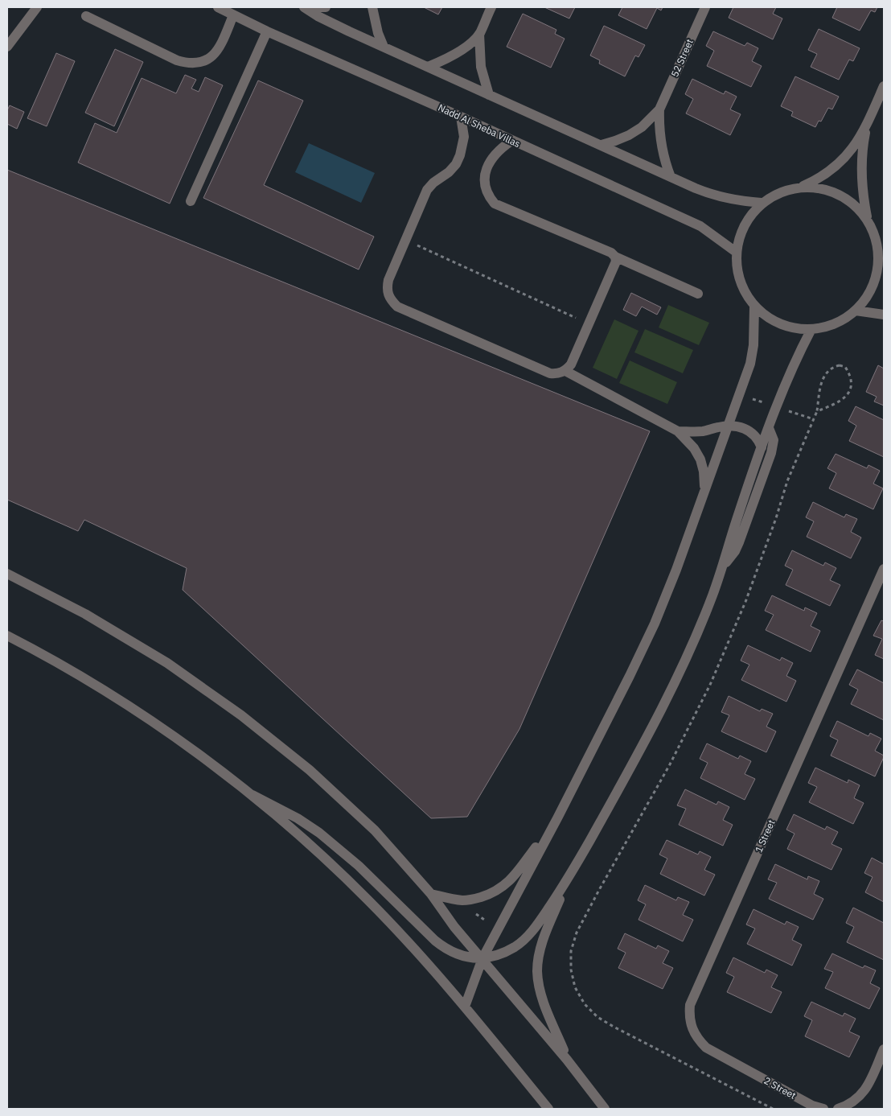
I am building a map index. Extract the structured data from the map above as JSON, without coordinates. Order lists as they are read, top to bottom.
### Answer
{
  "streets": {
    "street": [
      "52 Street",
      "Nadd Al Sheba Villas",
      "1 Street",
      "2 Street"
    ]
  },
  "crossings": [
    ["1 Street", "2 Street"]
  ]
}
